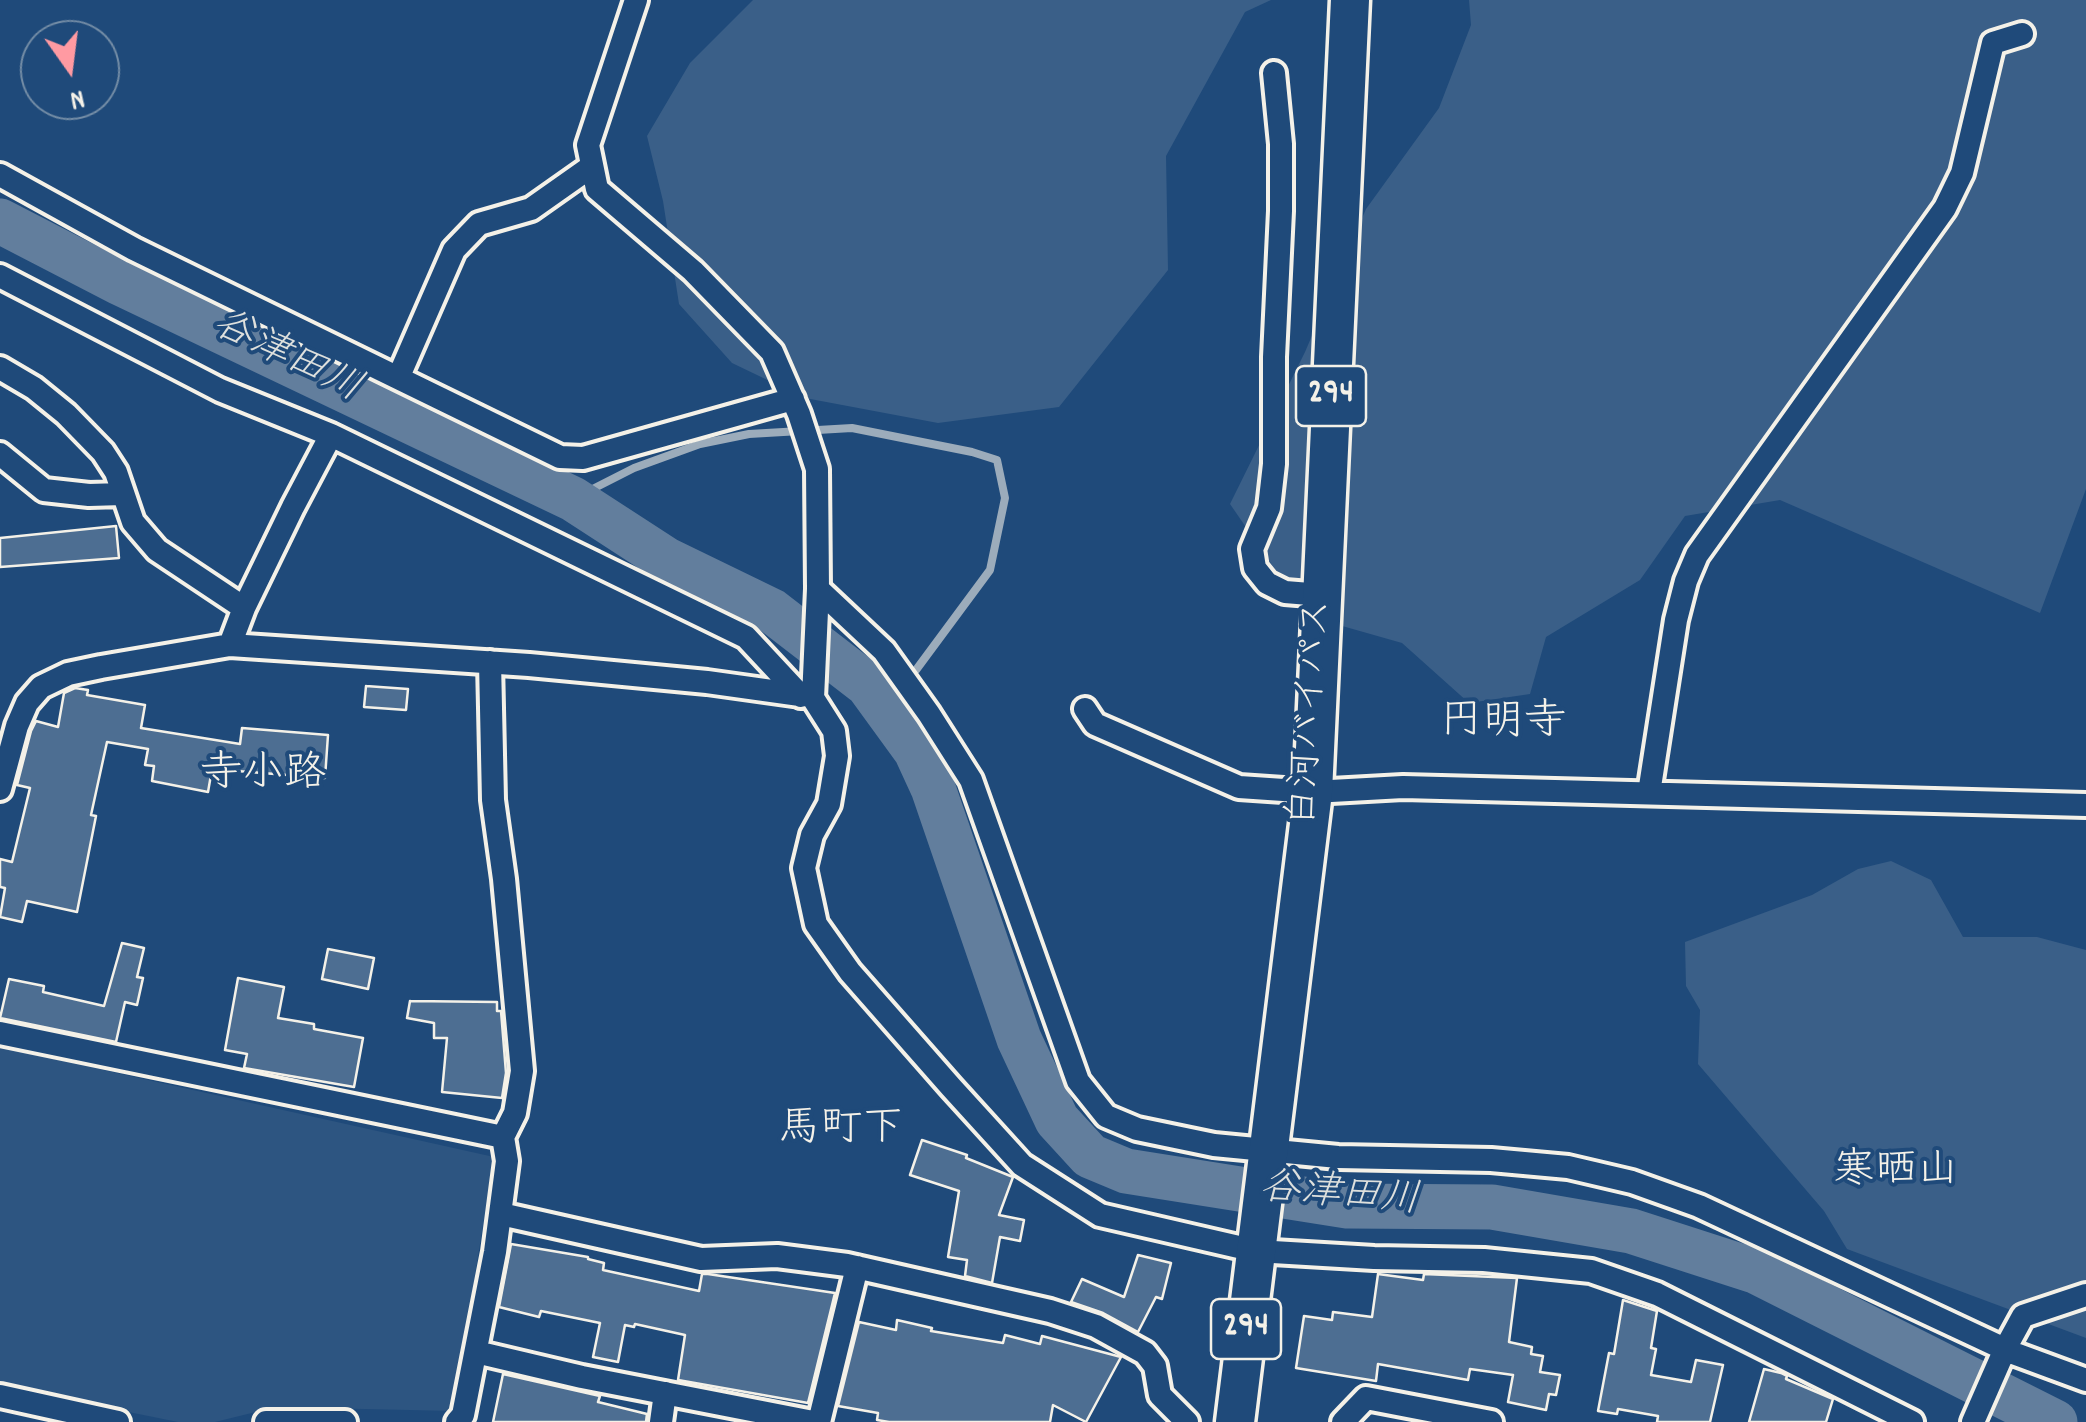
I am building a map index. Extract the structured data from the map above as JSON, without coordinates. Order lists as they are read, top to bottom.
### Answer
{
  "streets": {
    "highway": ["294", "白河バイパス"]
  },
  "districts": [
    "円明寺",
    "寺小路",
    "馬町下",
    "寒晒山"
  ],
  "water": ["谷津田川"],
  "north": "bottom"
}
